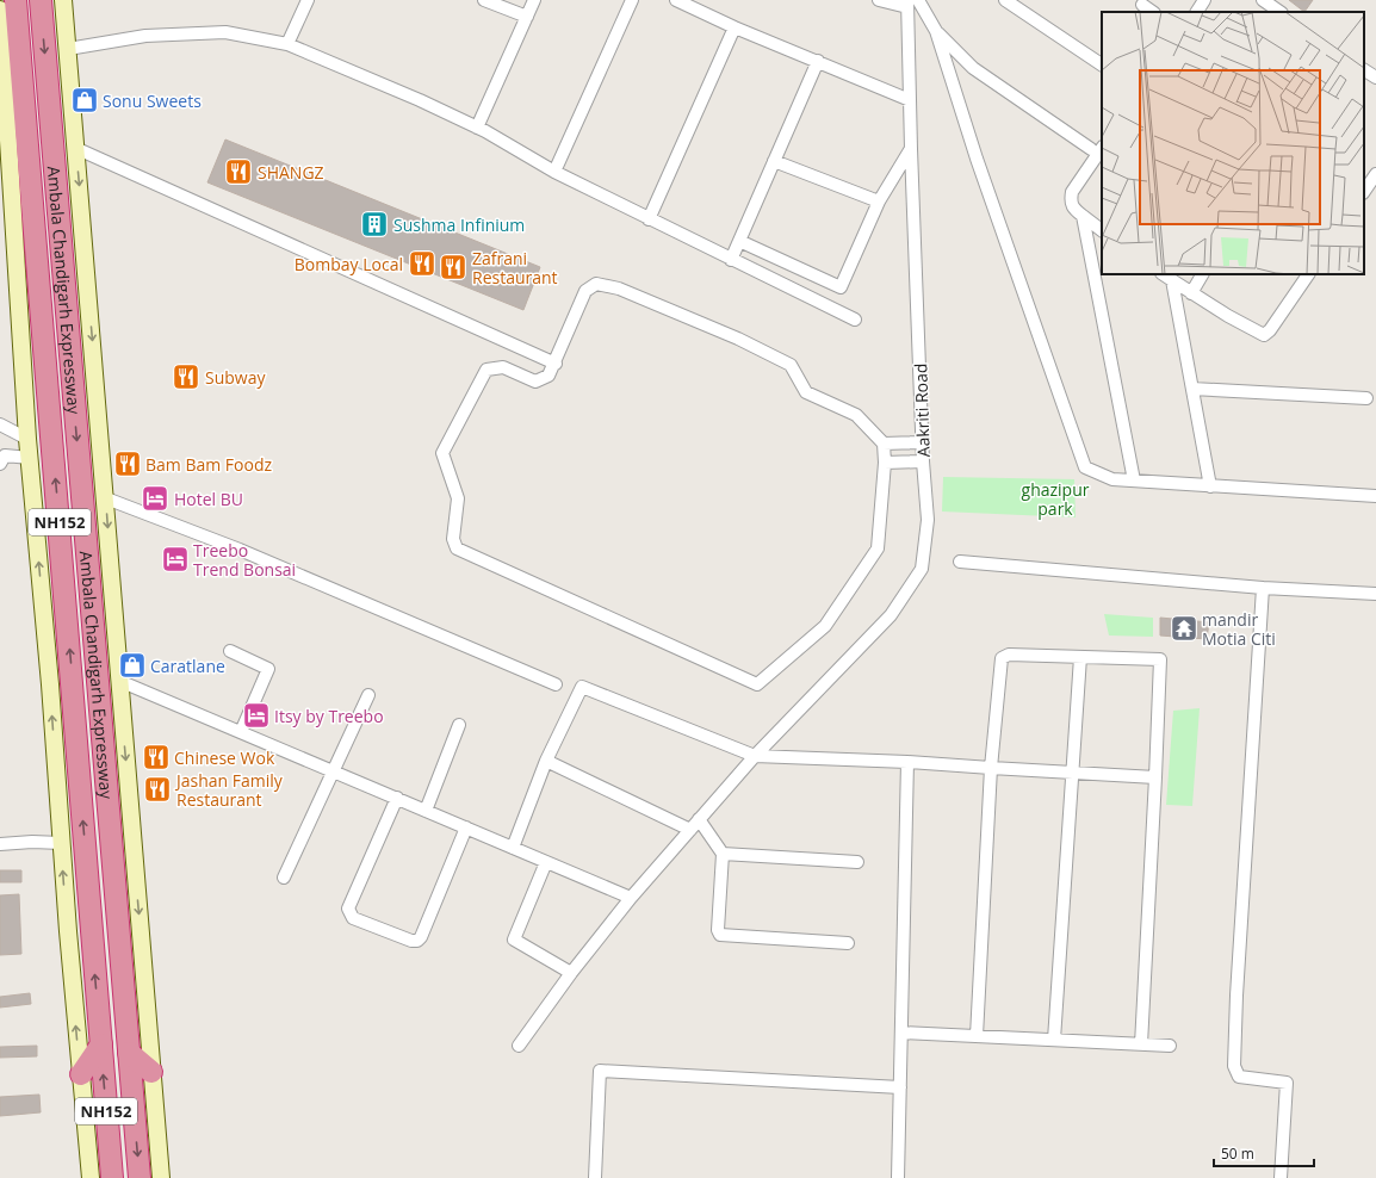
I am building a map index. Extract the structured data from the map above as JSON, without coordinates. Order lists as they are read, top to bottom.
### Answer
{
  "streets": {
    "highway": ["Ambala Chandigarh Expressway", "NH152"],
    "street": ["Aakriti Road"]
  },
  "parks": ["ghazipur park"],
  "places": {
    "shop": ["Sonu Sweets", "Caratlane"],
    "restaurant": [
      "SHANGZ",
      "Bombay Local",
      "Zafrani Restaurant",
      "Subway",
      "Bam Bam Foodz",
      "Chinese Wok",
      "Jashan Family Restaurant"
    ],
    "building": ["Sushma Infinium"],
    "hotel": ["Hotel BU", "Treebo Trend Bonsai", "Itsy by Treebo"],
    "temple": ["mandir Motia Citi"]
  },
  "scale_bar": "50 m"
}
